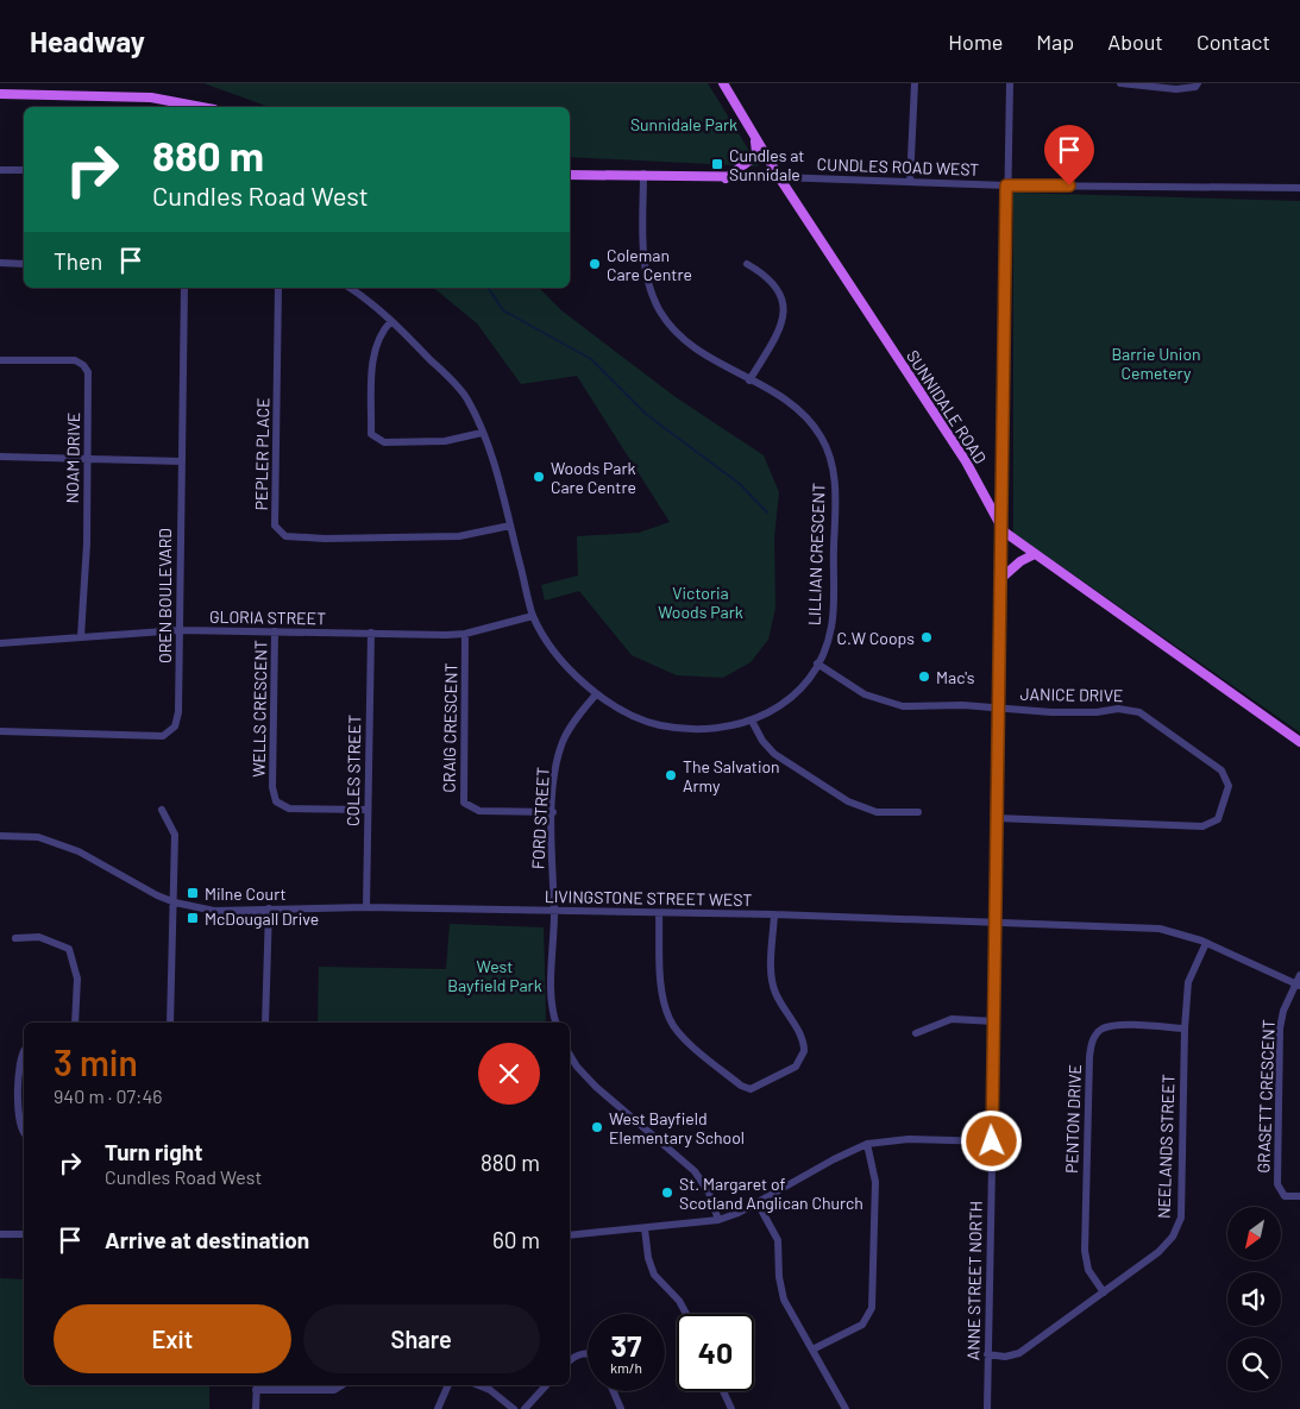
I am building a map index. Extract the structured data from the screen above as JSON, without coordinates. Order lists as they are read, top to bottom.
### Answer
{
  "streets": {
    "main road": ["CUNDLES ROAD WEST", "SUNNIDALE ROAD"],
    "street": [
      "PEPLER PLACE",
      "NOAM DRIVE",
      "LILLIAN CRESCENT",
      "OREN BOULEVARD",
      "GLORIA STREET",
      "JANICE DRIVE",
      "WELLS CRESCENT",
      "CRAIG CRESCENT",
      "COLES STREET",
      "FORD STREET",
      "LIVINGSTONE STREET WEST",
      "GRASETT CRESCENT",
      "PENTON DRIVE",
      "NEELANDS STREET",
      "ANNE STREET NORTH"
    ]
  },
  "crossings": [
    ["CUNDLES ROAD WEST", "SUNNIDALE ROAD"],
    ["CUNDLES ROAD WEST", "LILLIAN CRESCENT"],
    ["CUNDLES ROAD WEST", "ANNE STREET NORTH"],
    ["SUNNIDALE ROAD", "ANNE STREET NORTH"],
    ["PEPLER PLACE", "LILLIAN CRESCENT"],
    ["NOAM DRIVE", "GLORIA STREET"],
    ["LILLIAN CRESCENT", "GLORIA STREET"],
    ["LILLIAN CRESCENT", "JANICE DRIVE"],
    ["LILLIAN CRESCENT", "FORD STREET"],
    ["OREN BOULEVARD", "GLORIA STREET"],
    ["GLORIA STREET", "WELLS CRESCENT"],
    ["GLORIA STREET", "CRAIG CRESCENT"],
    ["GLORIA STREET", "COLES STREET"],
    ["JANICE DRIVE", "ANNE STREET NORTH"],
    ["WELLS CRESCENT", "COLES STREET"],
    ["CRAIG CRESCENT", "FORD STREET"],
    ["COLES STREET", "LIVINGSTONE STREET WEST"],
    ["FORD STREET", "LIVINGSTONE STREET WEST"],
    ["LIVINGSTONE STREET WEST", "GRASETT CRESCENT"],
    ["LIVINGSTONE STREET WEST", "NEELANDS STREET"],
    ["LIVINGSTONE STREET WEST", "ANNE STREET NORTH"],
    ["PENTON DRIVE", "NEELANDS STREET"],
    ["NEELANDS STREET", "ANNE STREET NORTH"]
  ],
  "parks": [
    "Sunnidale Park",
    "Barrie Union Cemetery",
    "Victoria Woods Park",
    "West Bayfield Park"
  ],
  "places": {
    "transit": ["Cundles at Sunnidale", "Milne Court", "McDougall Drive"],
    "other": [
      "Coleman Care Centre",
      "Woods Park Care Centre",
      "C.W Coops",
      "Mac's",
      "The Salvation Army",
      "West Bayfield Elementary School",
      "St. Margaret of Scotland Anglican Church"
    ]
  },
  "north": "bottom left",
  "page": {
    "header": "Headway",
    "nav": [
      "Home",
      "Map",
      "About",
      "Contact"
    ],
    "turn": ["880 m", "Cundles Road West"],
    "then": "Then",
    "heading": ["3 min", "940 m · 07:46"],
    "list": [
      {
        "name": "Turn right",
        "note": "Cundles Road West",
        "value": "880 m"
      },
      {
        "name": "Arrive at destination",
        "value": "60 m"
      }
    ],
    "buttons": ["Exit", "Share"],
    "speed": "37 km/h",
    "limit": "40"
  }
}
